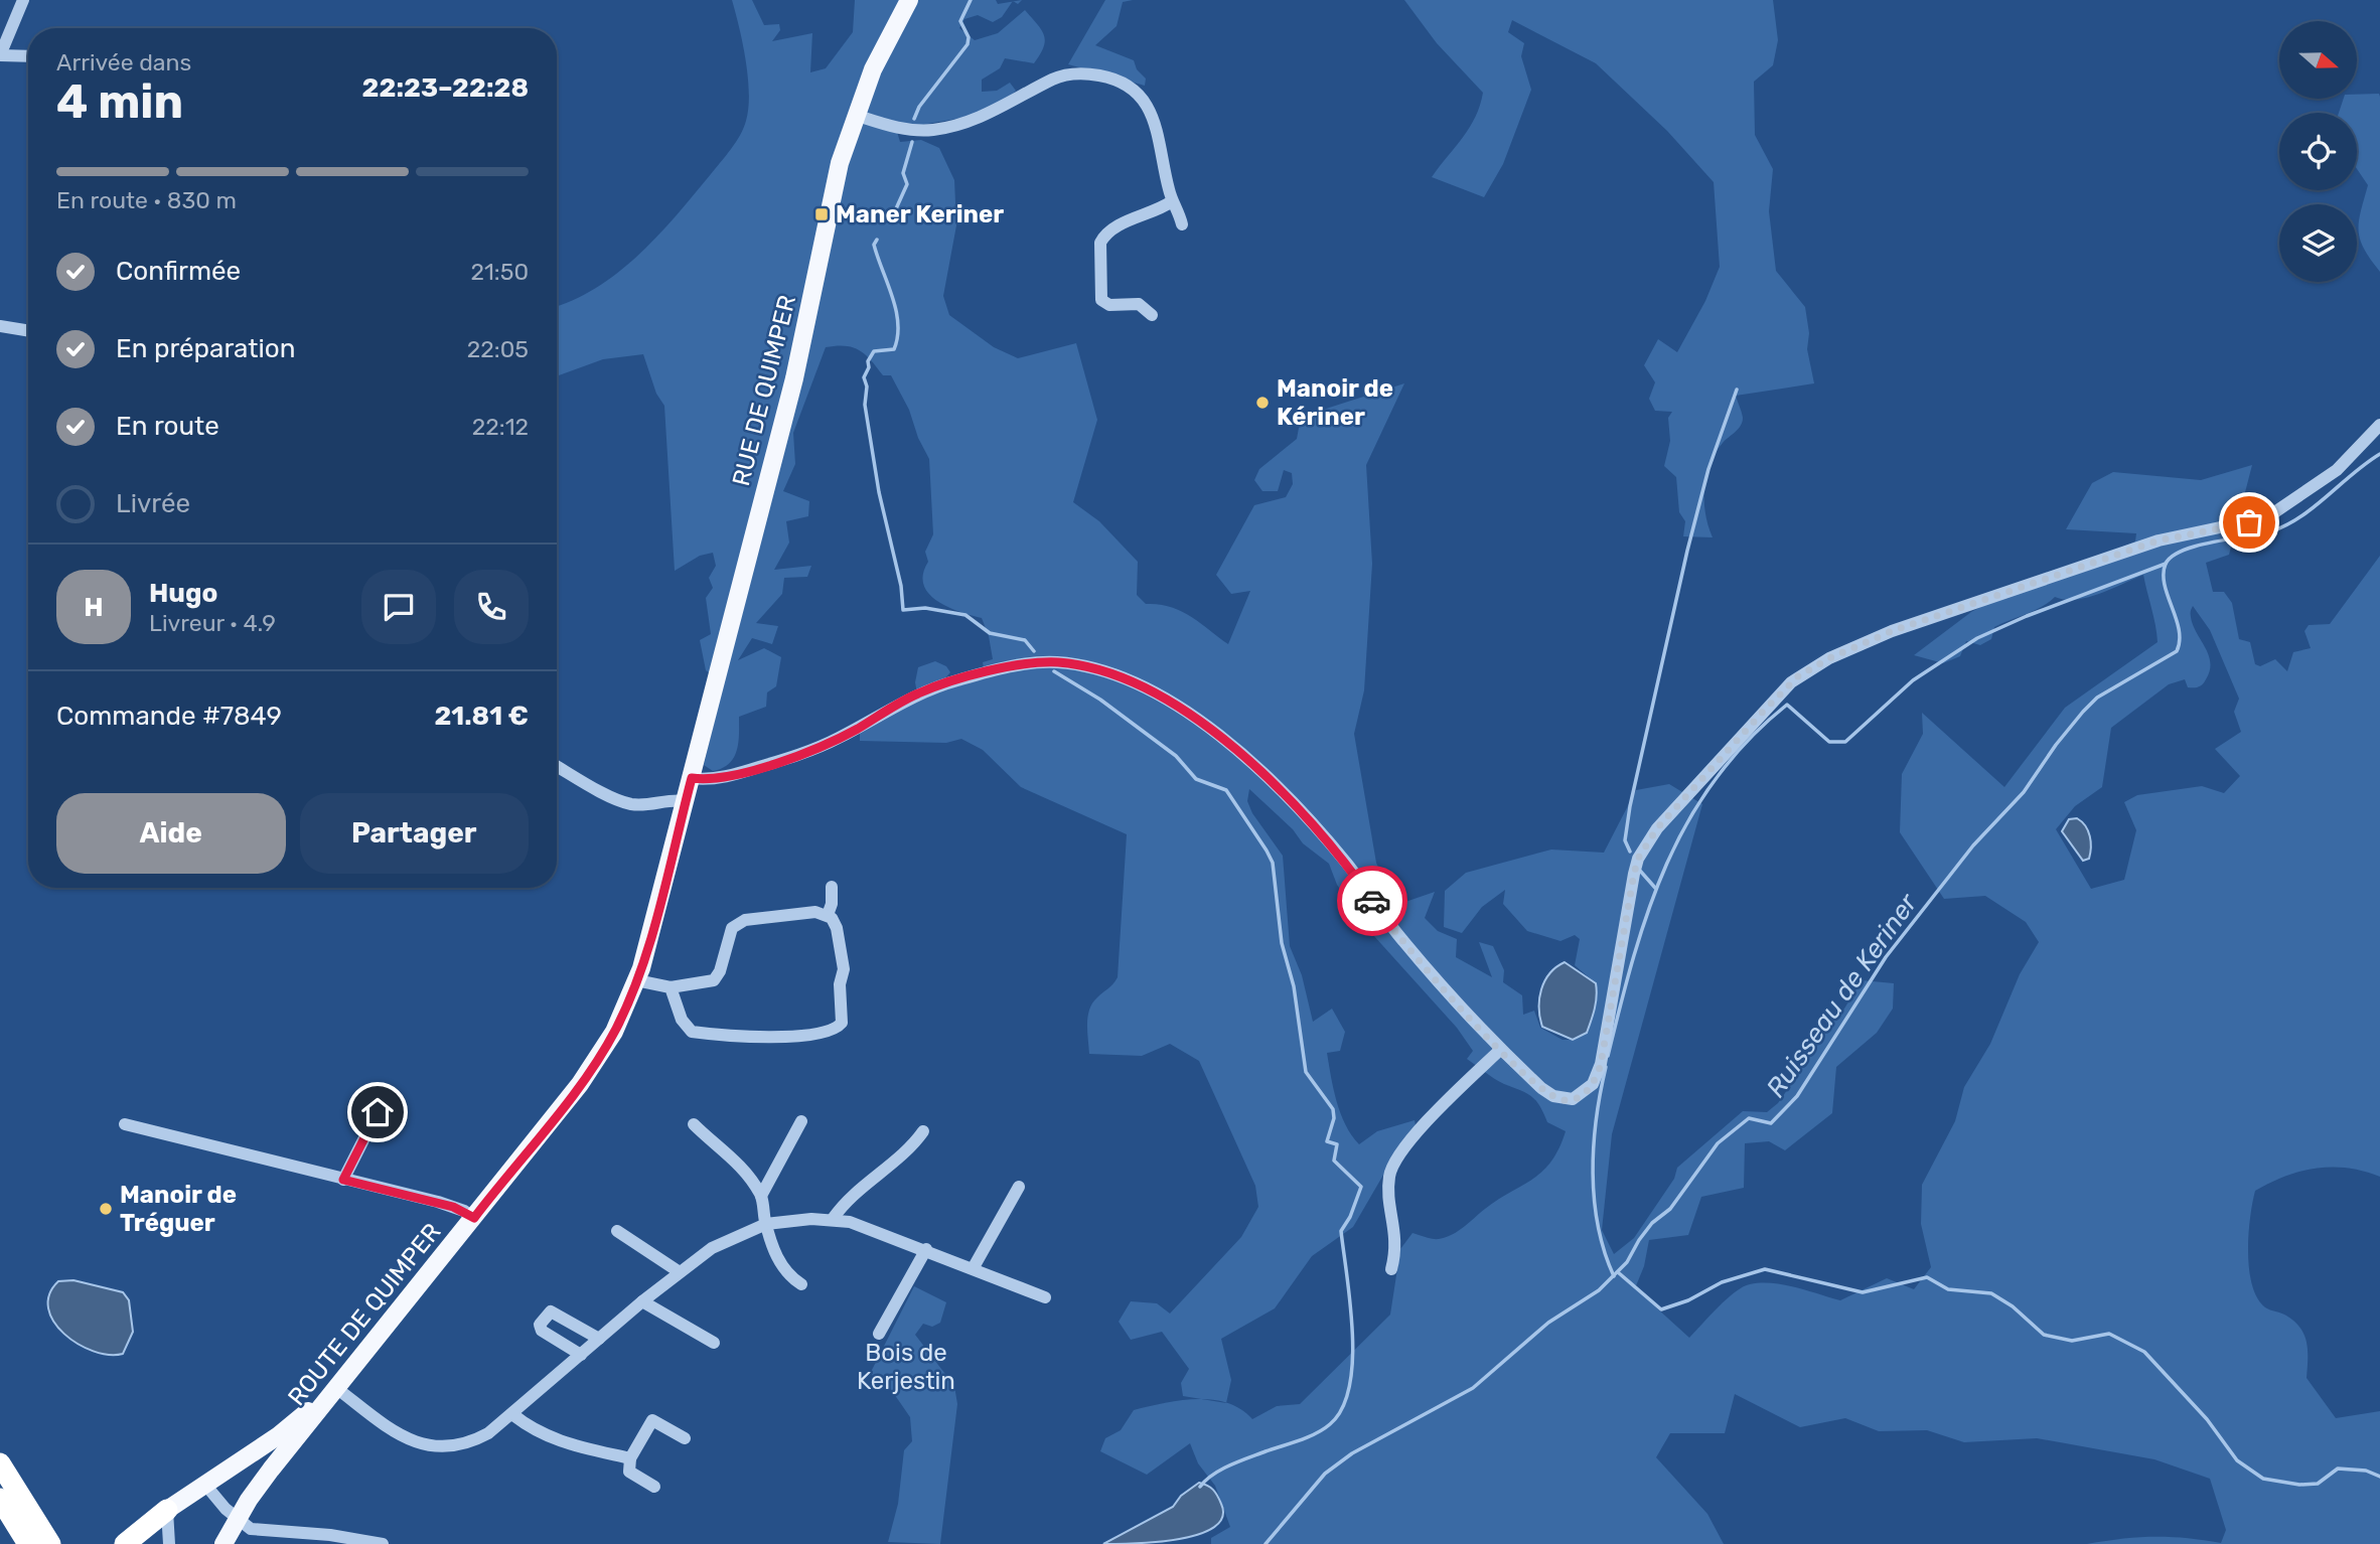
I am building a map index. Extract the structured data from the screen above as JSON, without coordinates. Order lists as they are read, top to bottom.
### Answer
{
  "streets": {
    "main road": ["RUE DE QUIMPER", "ROUTE DE QUIMPER"]
  },
  "crossings": [
    ["RUE DE QUIMPER", "ROUTE DE QUIMPER"]
  ],
  "water": ["Ruisseau de Keriner"],
  "parks": ["Bois de Kerjestin"],
  "places": {
    "transit": ["Maner Keriner"],
    "other": ["Manoir de Kériner", "Manoir de Tréguer"]
  },
  "north": "right",
  "page": {
    "heading": ["4 min", "Arrivée dans", "22:23–22:28"],
    "panel": [
      "Hugo",
      "Livreur · 4.9",
      "Commande #7849",
      "21.81 €"
    ],
    "bar": "En route · 830 m",
    "list": [
      ["Confirmée", "21:50"],
      ["En préparation", "22:05"],
      ["En route", "22:12"],
      "Livrée"
    ],
    "round": "H",
    "buttons": ["Aide", "Partager"]
  }
}
